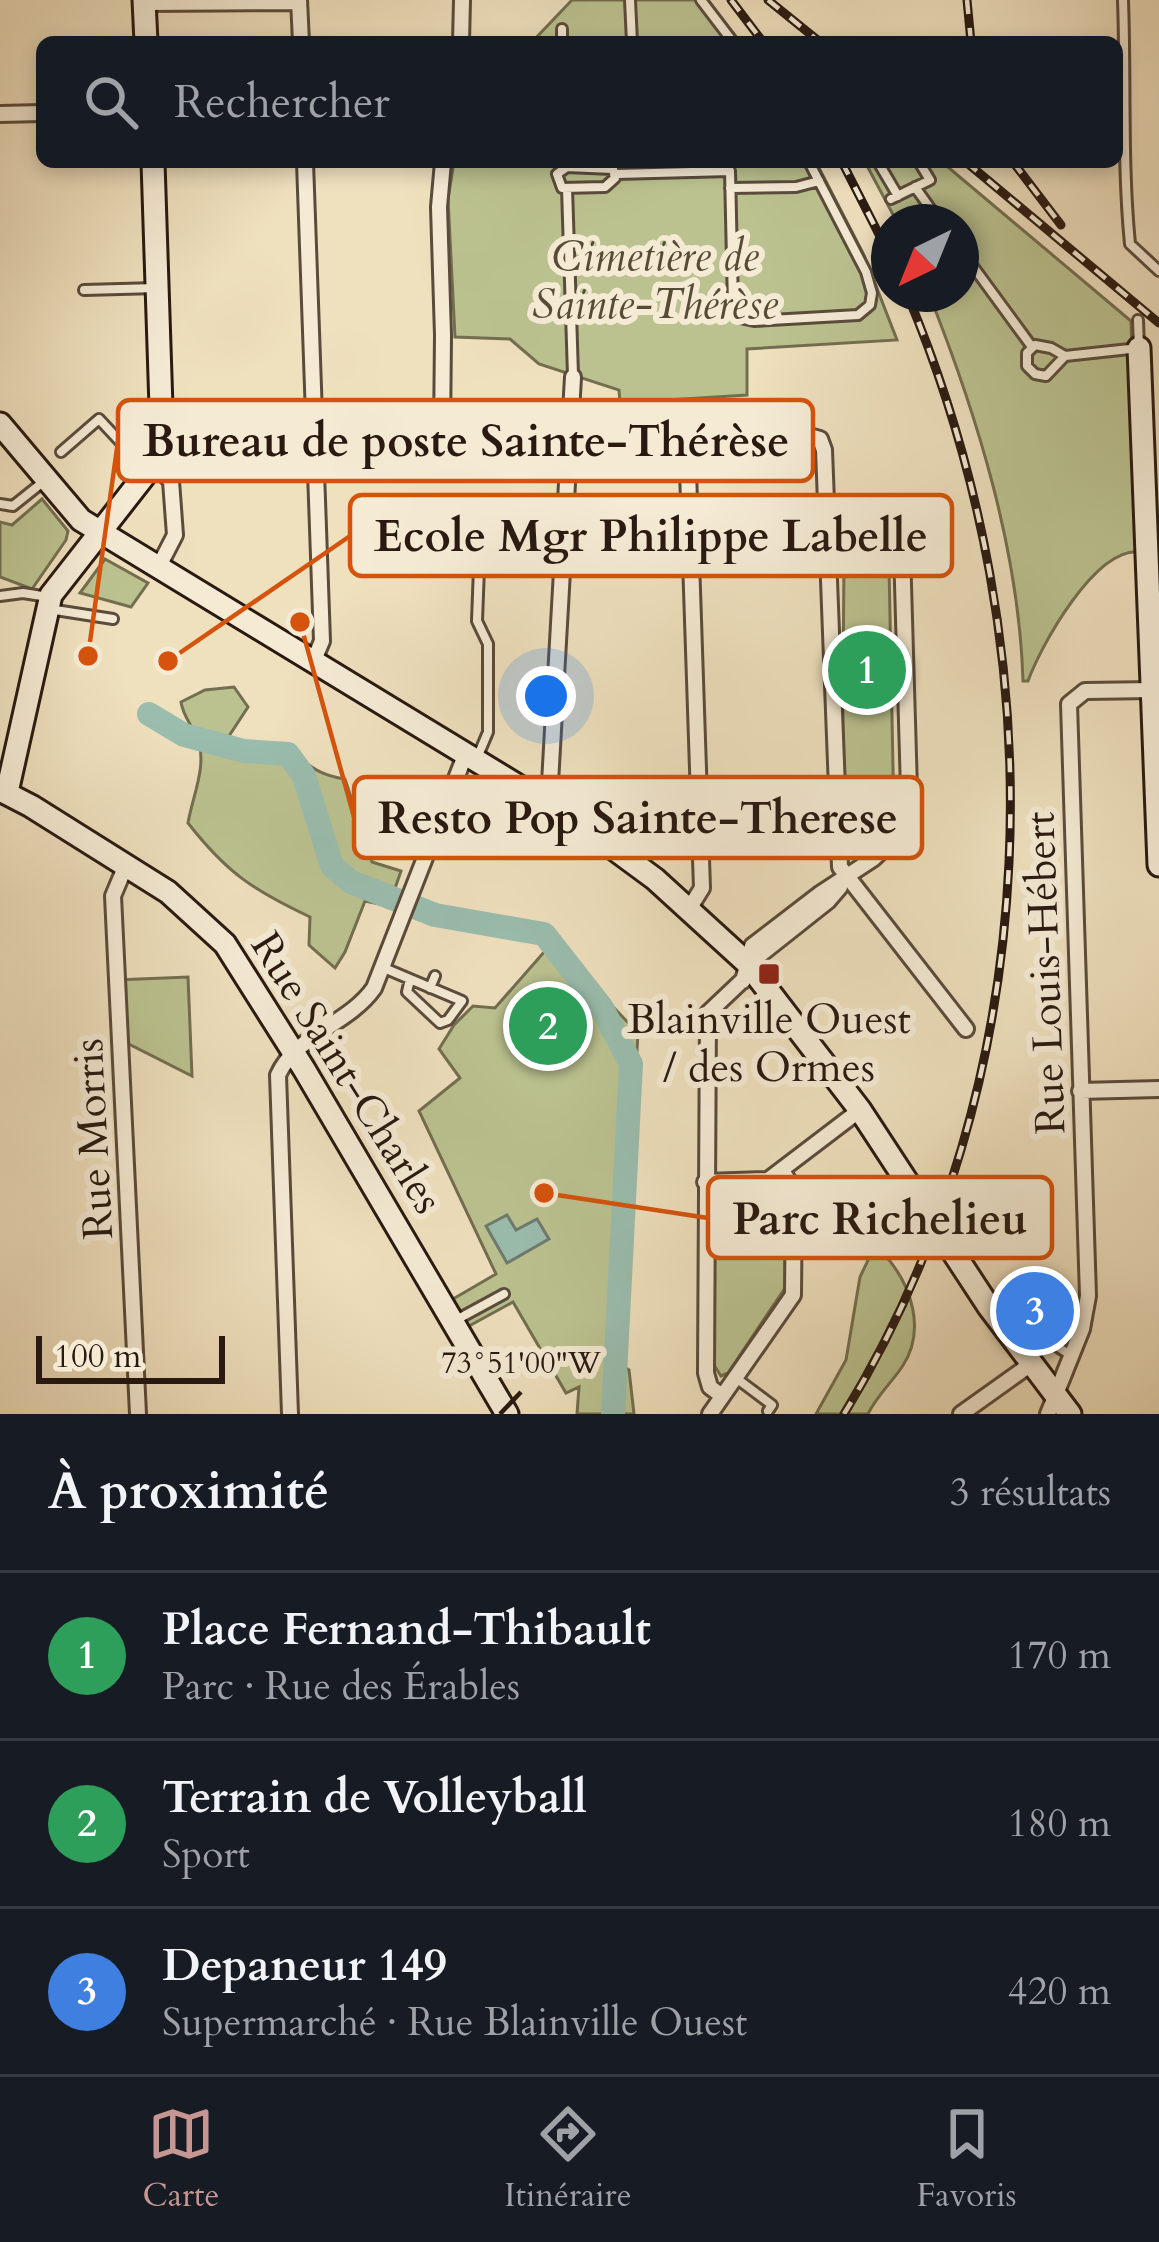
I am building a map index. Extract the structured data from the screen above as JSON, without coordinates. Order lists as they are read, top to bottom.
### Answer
{
  "streets": {
    "street": ["Rue Louis-Hébert", "Rue Saint-Charles", "Rue Morris"]
  },
  "crossings": [
    ["Rue Saint-Charles", "Rue Morris"]
  ],
  "parks": ["Cimetière de Sainte-Thérèse"],
  "places": {
    "other": [
      "Resto Pop Sainte-Therese",
      "Bureau de poste Sainte-Thérèse",
      "Ecole Mgr Philippe Labelle",
      "Parc Richelieu"
    ],
    "transit": ["Blainville Ouest / des Ormes"]
  },
  "scale_bar": "100 m",
  "north": "bottom left",
  "page": {
    "search": "Rechercher",
    "pins": ["1", "2", "3"],
    "scale": "100 m",
    "heading": ["À proximité", "3 résultats"],
    "list": [
      {
        "mark": "1",
        "name": "Place Fernand-Thibault",
        "note": "Parc · Rue des Érables",
        "value": "170 m"
      },
      {
        "mark": "2",
        "name": "Terrain de Volleyball",
        "note": "Sport",
        "value": "180 m"
      },
      {
        "mark": "3",
        "name": "Depaneur 149",
        "note": "Supermarché · Rue Blainville Ouest",
        "value": "420 m"
      }
    ],
    "nav": ["Carte", "Itinéraire", "Favoris"]
  },
  "coordinates": ["73°51'00\"W"]
}
